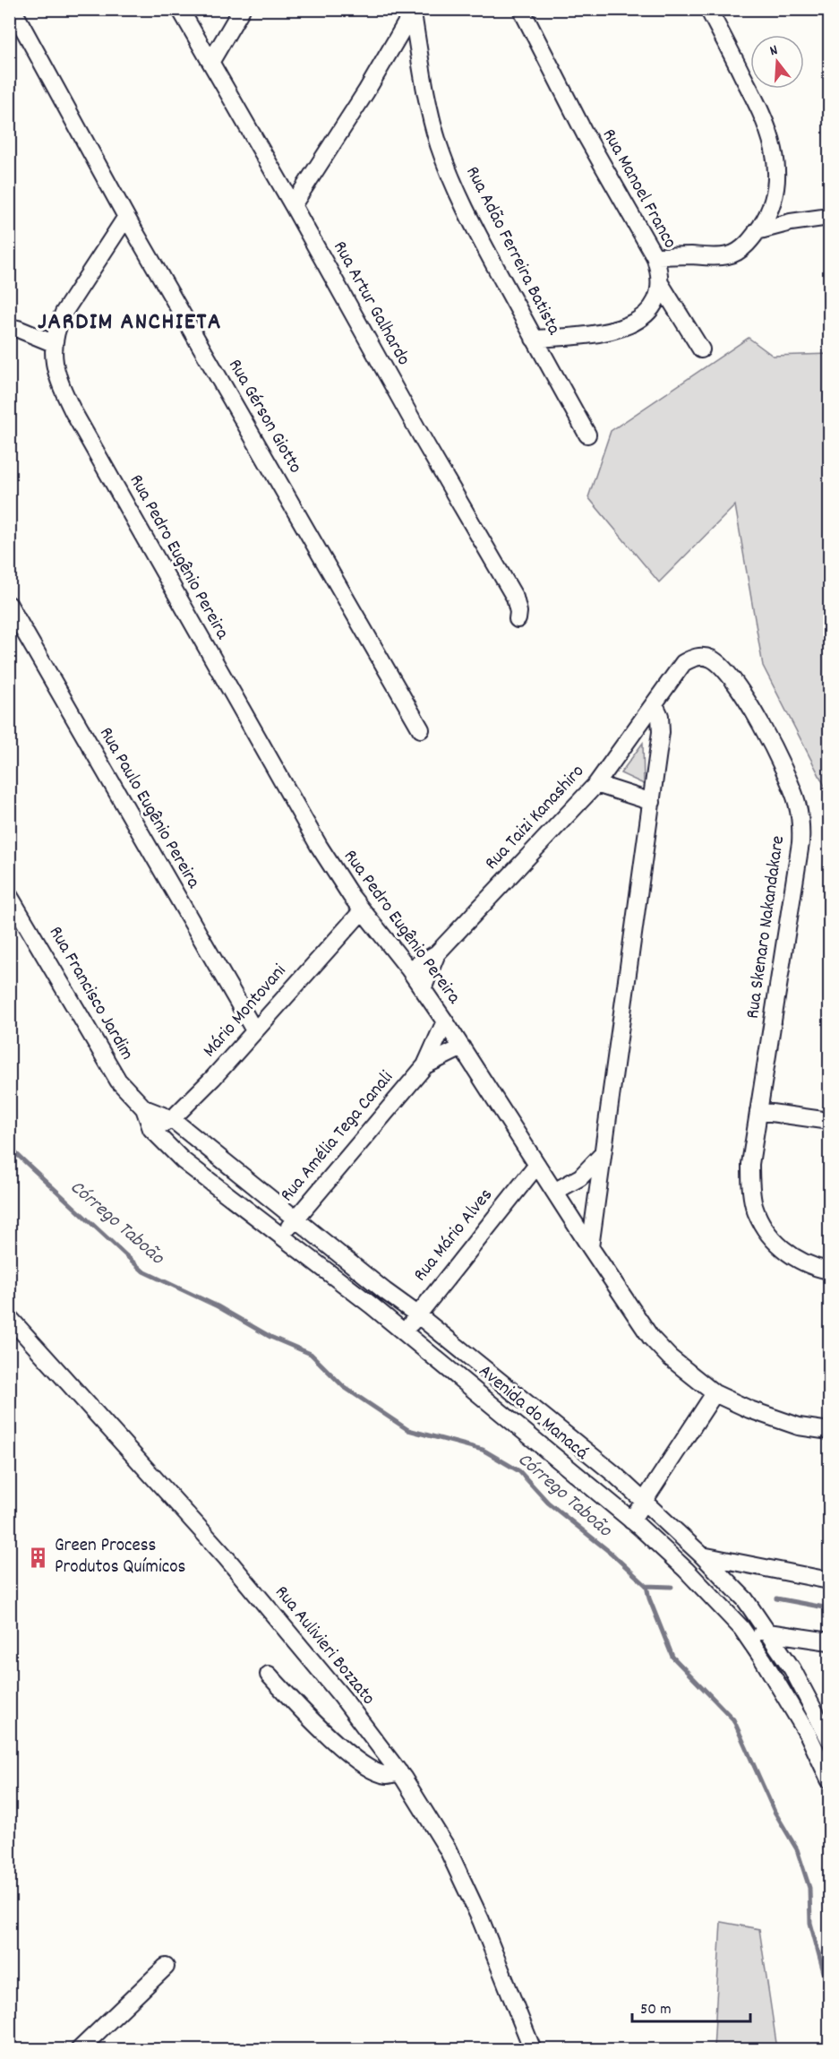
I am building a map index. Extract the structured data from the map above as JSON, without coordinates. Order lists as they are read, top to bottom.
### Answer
{
  "streets": {
    "street": [
      "Rua Manoel Franco",
      "Rua Adão Ferreira Batista",
      "Rua Artur Galhardo",
      "Rua Gérson Giotto",
      "Rua Pedro Eugênio Pereira",
      "Rua Paulo Eugênio Pereira",
      "Rua Taizi Kanashiro",
      "Rua Skenaro Nakandakare",
      "Rua Francisco Jardim",
      "Mário Montovani",
      "Rua Amélia Tega Canali",
      "Rua Mário Alves",
      "Avenida do Manacá",
      "Rua Aulivieri Bozzato"
    ]
  },
  "crossings": [
    ["Rua Pedro Eugênio Pereira", "Rua Taizi Kanashiro"],
    ["Rua Pedro Eugênio Pereira", "Mário Montovani"],
    ["Rua Pedro Eugênio Pereira", "Rua Amélia Tega Canali"],
    ["Rua Pedro Eugênio Pereira", "Rua Mário Alves"],
    ["Rua Paulo Eugênio Pereira", "Mário Montovani"],
    ["Rua Taizi Kanashiro", "Rua Skenaro Nakandakare"],
    ["Rua Francisco Jardim", "Mário Montovani"],
    ["Rua Francisco Jardim", "Avenida do Manacá"],
    ["Mário Montovani", "Avenida do Manacá"],
    ["Rua Amélia Tega Canali", "Avenida do Manacá"],
    ["Rua Mário Alves", "Avenida do Manacá"]
  ],
  "districts": ["JARDIM ANCHIETA"],
  "water": ["Córrego Taboão"],
  "places": {
    "building": ["Green Process Produtos Químicos"]
  },
  "scale_bar": "50 m",
  "north": "top"
}
